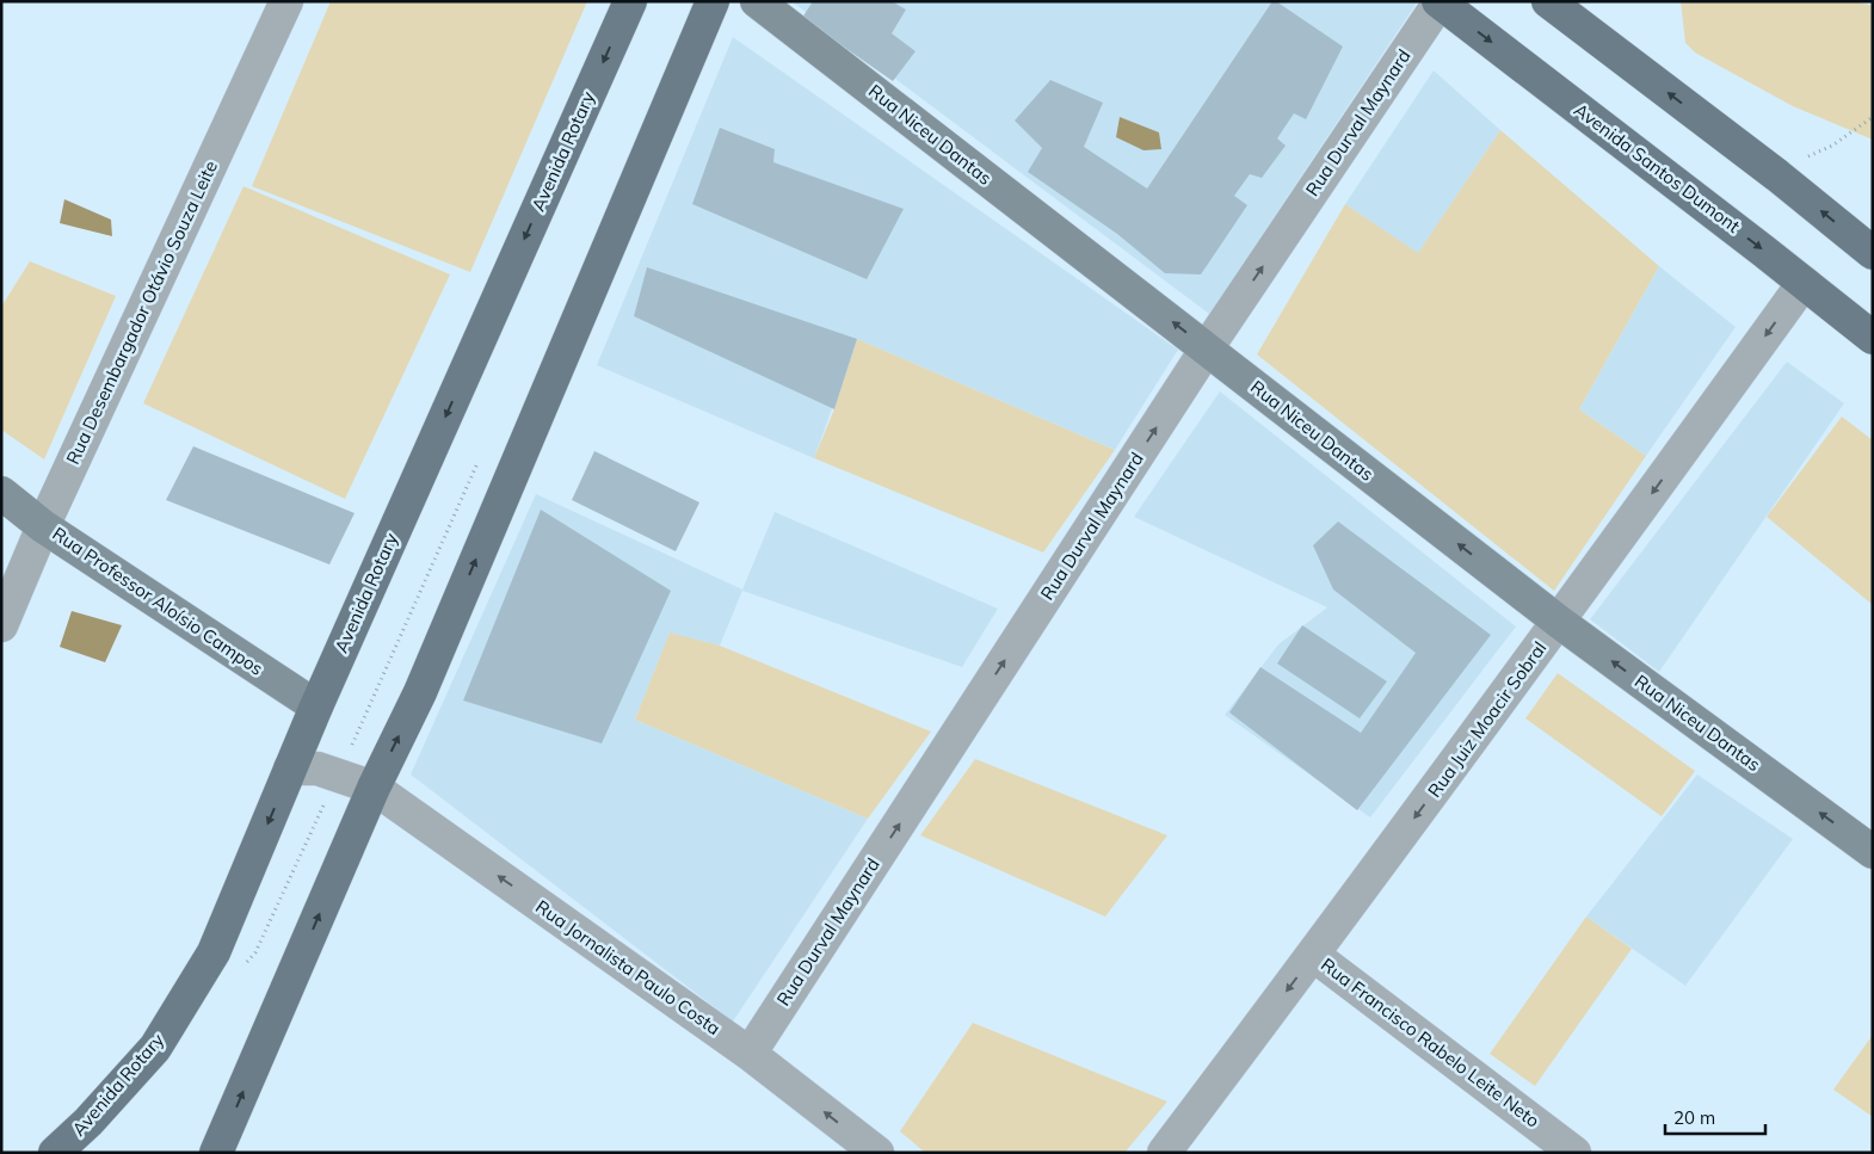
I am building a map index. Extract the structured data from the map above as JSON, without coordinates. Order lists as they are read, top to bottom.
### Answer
{
  "streets": {
    "main road": ["Avenida Rotary", "Avenida Santos Dumont"],
    "street": [
      "Rua Durval Maynard",
      "Rua Niceu Dantas",
      "Rua Desembargador Otávio Souza Leite",
      "Rua Professor Aloísio Campos",
      "Rua Juiz Moacir Sobral",
      "Rua Jornalista Paulo Costa",
      "Rua Francisco Rabelo Leite Neto"
    ]
  },
  "crossings": [
    ["Rua Durval Maynard", "Rua Niceu Dantas"],
    ["Rua Durval Maynard", "Avenida Santos Dumont"],
    ["Rua Durval Maynard", "Rua Jornalista Paulo Costa"],
    ["Rua Niceu Dantas", "Rua Juiz Moacir Sobral"],
    ["Avenida Rotary", "Rua Professor Aloísio Campos"],
    ["Avenida Rotary", "Rua Jornalista Paulo Costa"],
    ["Avenida Santos Dumont", "Rua Juiz Moacir Sobral"],
    ["Rua Desembargador Otávio Souza Leite", "Rua Professor Aloísio Campos"],
    ["Rua Juiz Moacir Sobral", "Rua Francisco Rabelo Leite Neto"]
  ],
  "one_way": [
    "Rua Durval Maynard",
    "Rua Niceu Dantas",
    "Rua Juiz Moacir Sobral",
    "Rua Jornalista Paulo Costa"
  ],
  "scale_bar": "20 m"
}
